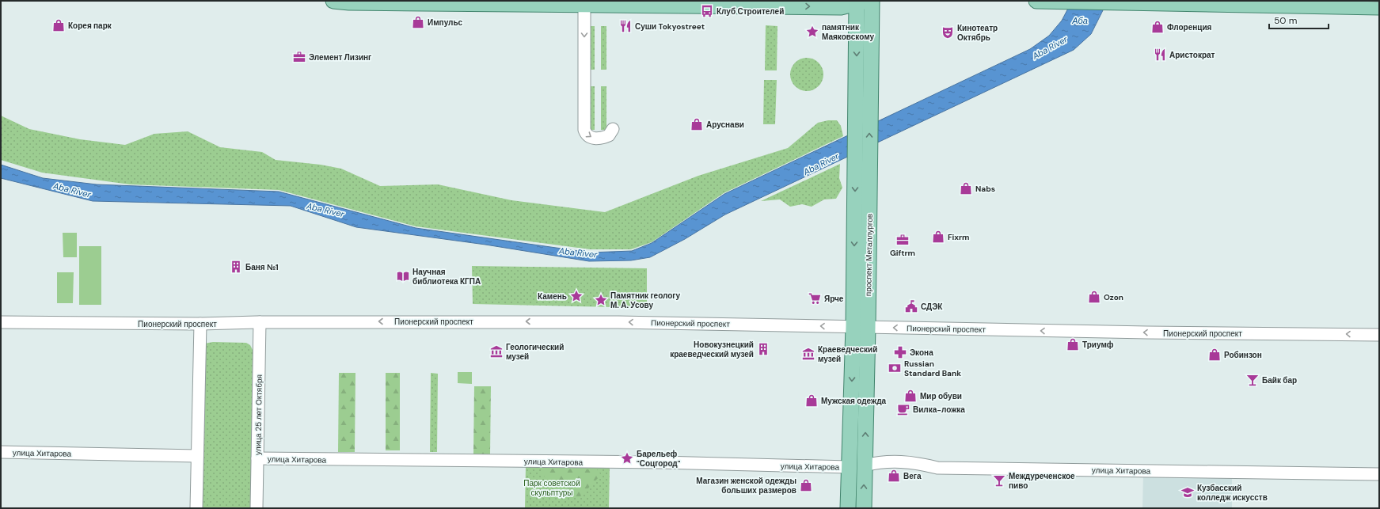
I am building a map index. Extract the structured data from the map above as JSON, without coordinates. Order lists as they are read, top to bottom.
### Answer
{
  "streets": {
    "main road": ["проспект Металлургов"],
    "street": ["Пионерский проспект", "улица 25 лет Октября", "улица Хитарова"]
  },
  "crossings": [
    ["проспект Металлургов", "Пионерский проспект"],
    ["проспект Металлургов", "улица Хитарова"],
    ["Пионерский проспект", "улица 25 лет Октября"],
    ["улица 25 лет Октября", "улица Хитарова"]
  ],
  "one_way": ["Пионерский проспект"],
  "water": ["Аба", "Aba River"],
  "parks": ["Парк советской скульптуры"],
  "places": {
    "bus stop": ["Клуб Строителей"],
    "shop": [
      "Импульс",
      "Корея парк",
      "Флоренция",
      "Аруснави",
      "Nabs",
      "Fixrm",
      "Ozon",
      "Триумф",
      "Робинзон",
      "Мир обуви",
      "Мужская одежда",
      "Вега",
      "Магазин женской одежды больших размеров"
    ],
    "restaurant": ["Суши Tokyostreet", "Аристократ"],
    "place": [
      "памятник Маяковскому",
      "Камень",
      "Памятник геологу М. А. Усову",
      "Барельеф \"Соцгород\""
    ],
    "theatre": ["Кинотеатр Октябрь"],
    "office": ["Элемент Лизинг", "Giftrm"],
    "building": ["Баня №1", "Новокузнецкий краеведческий музей"],
    "library": ["Научная библиотека КГПА"],
    "supermarket": ["Ярче"],
    "public building": ["СДЭК"],
    "museum": ["Геологический музей", "Краеведческий музей"],
    "pharmacy": ["Экона"],
    "bank": ["Russian Standard Bank"],
    "bar": ["Байк бар", "Междуреченское пиво"],
    "cafe": ["Вилка-ложка"],
    "school or university": ["Кузбасский колледж искусств"]
  },
  "scale_bar": "50 m"
}
